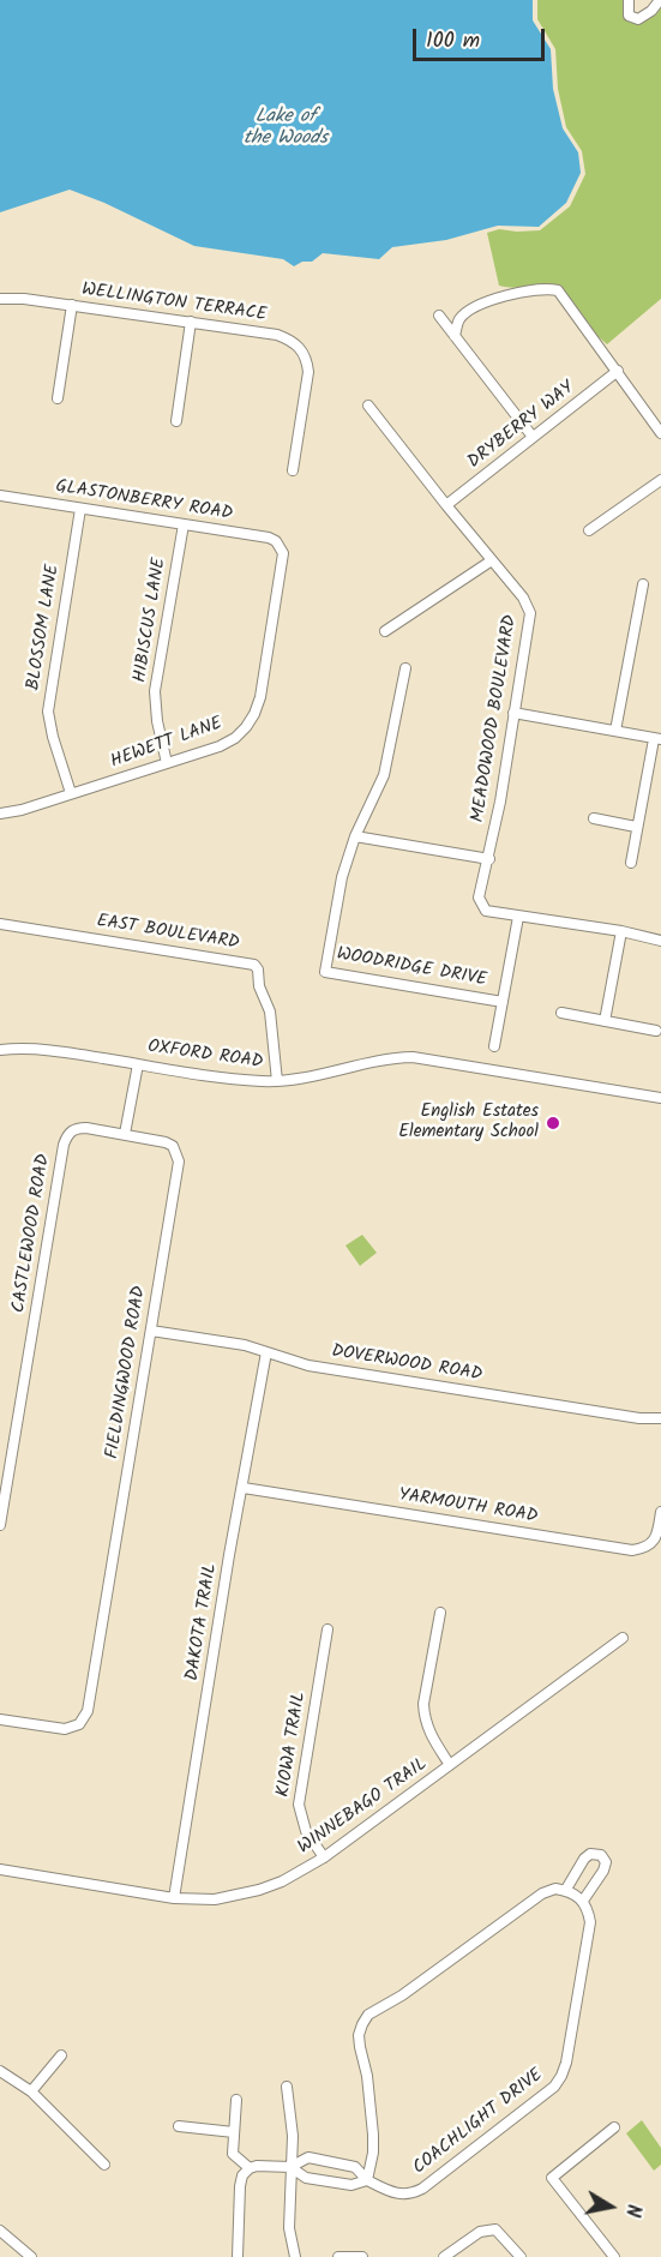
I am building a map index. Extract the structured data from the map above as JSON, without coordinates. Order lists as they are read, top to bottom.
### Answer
{
  "streets": {
    "street": [
      "WELLINGTON TERRACE",
      "DRYBERRY WAY",
      "GLASTONBERRY ROAD",
      "HIBISCUS LANE",
      "BLOSSOM LANE",
      "MEADOWOOD BOULEVARD",
      "HEWETT LANE",
      "EAST BOULEVARD",
      "WOODRIDGE DRIVE",
      "OXFORD ROAD",
      "CASTLEWOOD ROAD",
      "DOVERWOOD ROAD",
      "FIELDINGWOOD ROAD",
      "YARMOUTH ROAD",
      "DAKOTA TRAIL",
      "KIOWA TRAIL",
      "WINNEBAGO TRAIL",
      "COACHLIGHT DRIVE"
    ]
  },
  "crossings": [
    ["DRYBERRY WAY", "MEADOWOOD BOULEVARD"],
    ["GLASTONBERRY ROAD", "HIBISCUS LANE"],
    ["GLASTONBERRY ROAD", "BLOSSOM LANE"],
    ["GLASTONBERRY ROAD", "HEWETT LANE"],
    ["HIBISCUS LANE", "HEWETT LANE"],
    ["BLOSSOM LANE", "HEWETT LANE"],
    ["EAST BOULEVARD", "OXFORD ROAD"],
    ["CASTLEWOOD ROAD", "FIELDINGWOOD ROAD"],
    ["DOVERWOOD ROAD", "FIELDINGWOOD ROAD"],
    ["DOVERWOOD ROAD", "DAKOTA TRAIL"],
    ["YARMOUTH ROAD", "DAKOTA TRAIL"],
    ["DAKOTA TRAIL", "WINNEBAGO TRAIL"],
    ["KIOWA TRAIL", "WINNEBAGO TRAIL"]
  ],
  "water": ["Lake of the Woods"],
  "places": ["English Estates Elementary School"],
  "scale_bar": "100 m",
  "north": "right"
}
